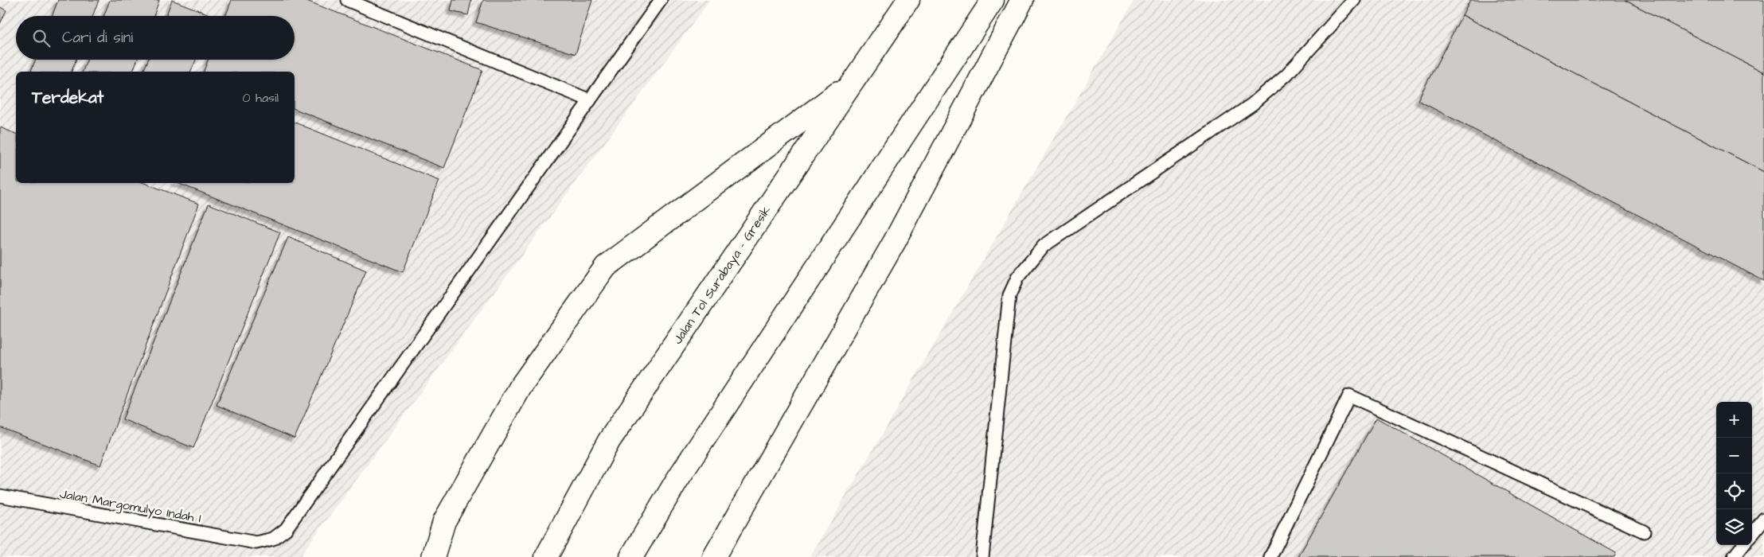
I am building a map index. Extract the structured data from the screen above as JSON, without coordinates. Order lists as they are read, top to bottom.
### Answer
{
  "streets": {
    "highway": ["Jalan Tol Surabaya - Gresik"],
    "lane": ["Jalan Margomulyo Indah I"]
  },
  "page": {
    "search": "Cari di sini",
    "heading": ["Terdekat", "0 hasil"],
    "map_buttons": ["+", "−"]
  }
}
